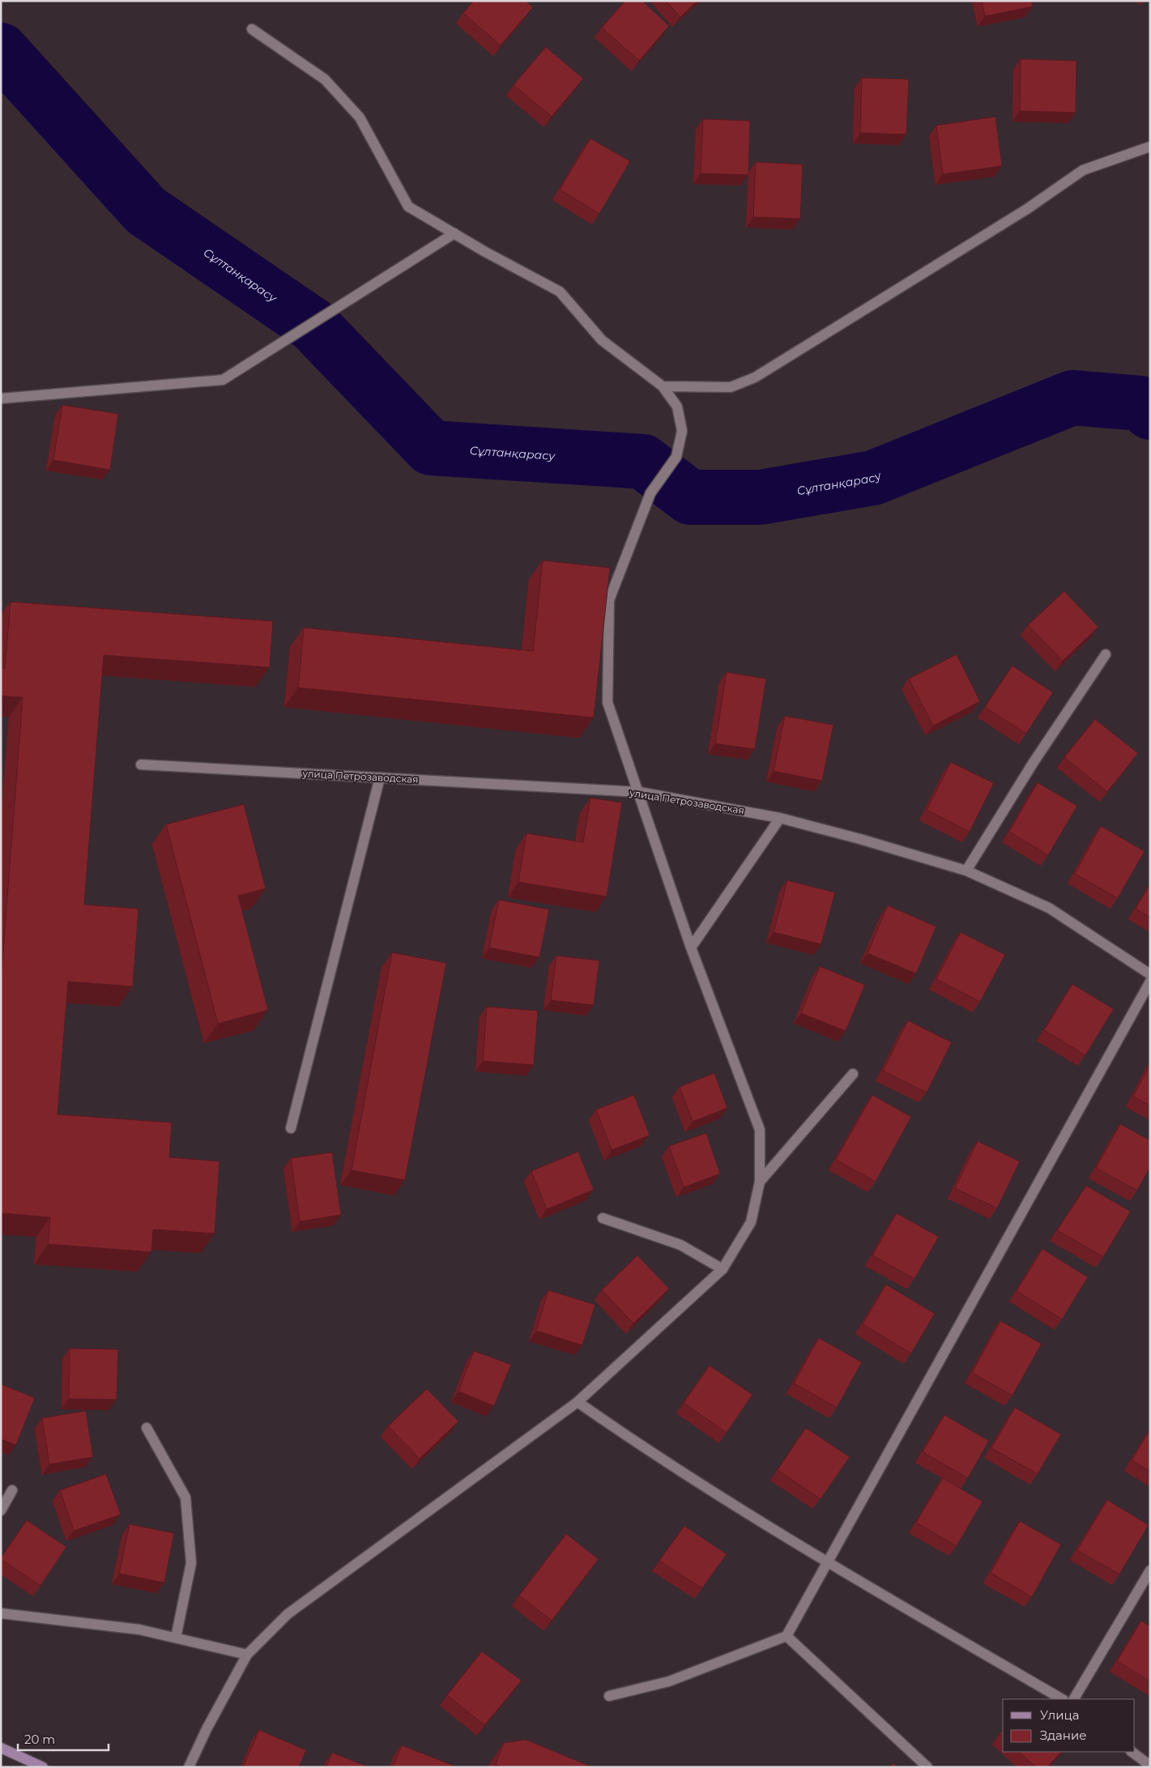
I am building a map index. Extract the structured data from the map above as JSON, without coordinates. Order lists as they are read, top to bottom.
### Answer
{
  "streets": {
    "street": ["улица Петрозаводская"]
  },
  "water": ["Сұлтанқарасу"],
  "legend": ["Улица", "Здание"],
  "scale_bar": "20 m"
}
